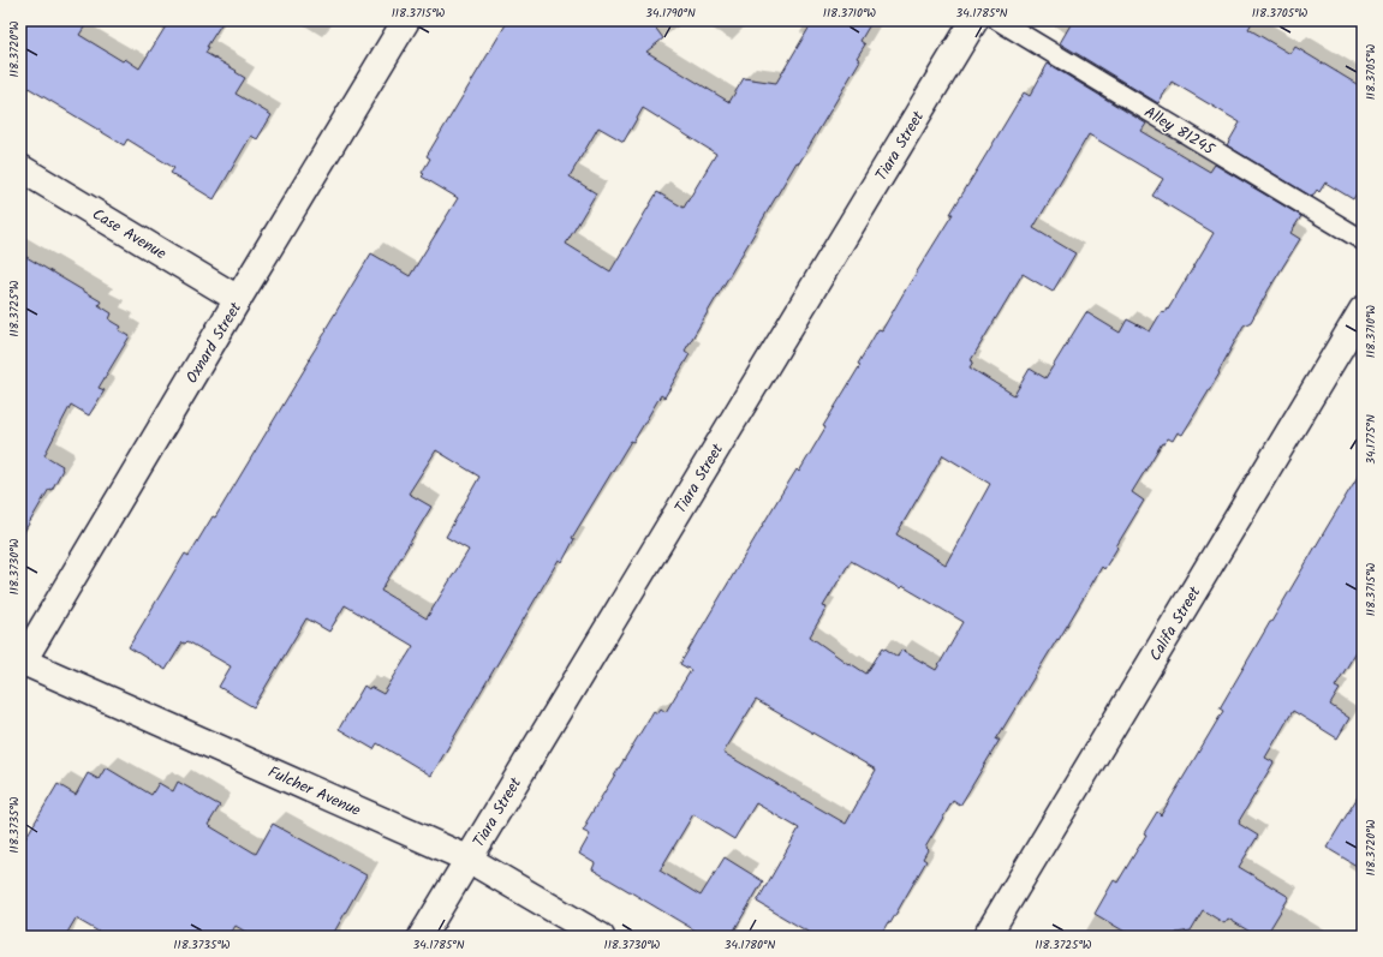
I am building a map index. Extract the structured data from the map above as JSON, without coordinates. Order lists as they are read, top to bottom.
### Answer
{
  "streets": {
    "street": [
      "Tiara Street",
      "Case Avenue",
      "Oxnard Street",
      "Califa Street",
      "Fulcher Avenue"
    ],
    "lane": ["Alley 81245"]
  },
  "crossings": [
    ["Tiara Street", "Fulcher Avenue"],
    ["Case Avenue", "Oxnard Street"],
    ["Oxnard Street", "Fulcher Avenue"]
  ],
  "coordinates": [
    "118.3715°W",
    "34.1790°N",
    "118.3710°W",
    "34.1785°N",
    "118.3705°W",
    "118.3720°W",
    "118.3725°W",
    "34.1775°N",
    "118.3730°W",
    "118.3735°W",
    "34.1780°N"
  ]
}
